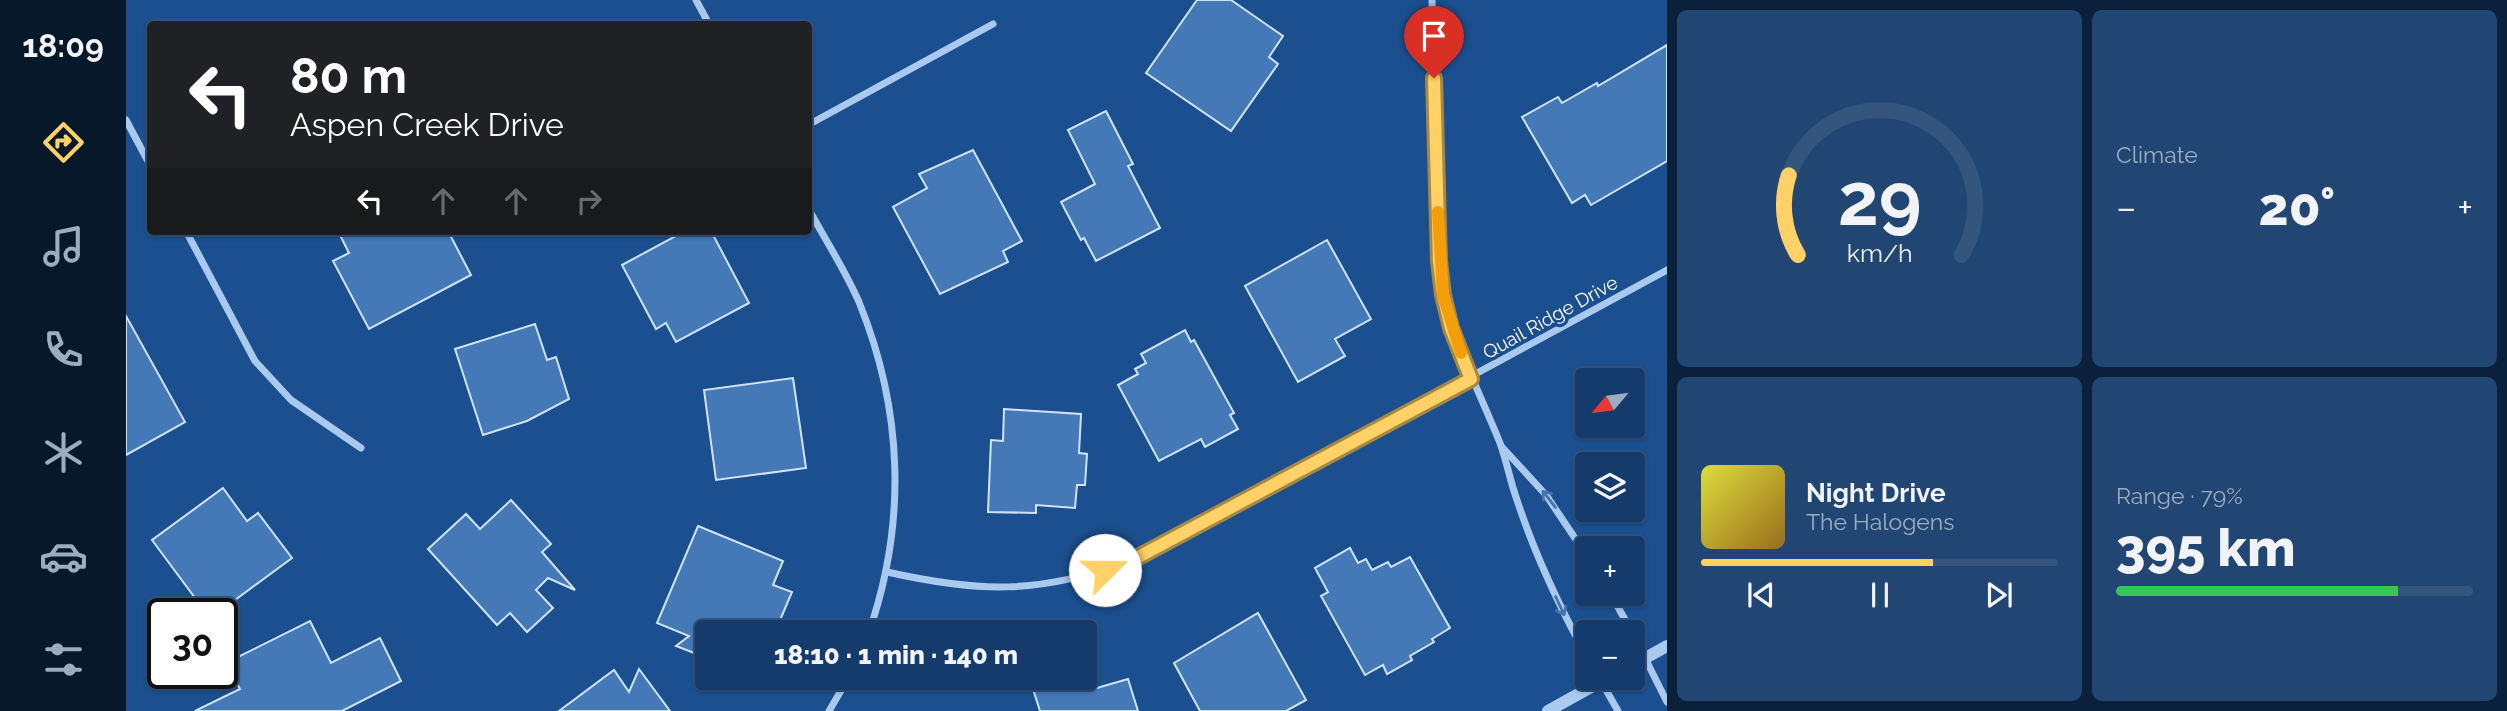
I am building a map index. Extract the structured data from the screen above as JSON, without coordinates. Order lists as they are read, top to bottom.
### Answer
{
  "streets": {
    "street": ["Quail Ridge Drive"]
  },
  "north": "bottom left",
  "page": {
    "tabs": "18:09",
    "tile": [
      "Climate",
      ["Range · 79%", "395 km"]
    ],
    "turn": ["80 m", "Aspen Creek Drive"],
    "heat": ["−", "20°", "+"],
    "map_buttons": ["+", "−"],
    "song": ["Night Drive", "The Halogens"],
    "limit": "30",
    "trip": "18:10 · 1 min · 140 m",
    "gauge": ["29", "km/h"]
  }
}
